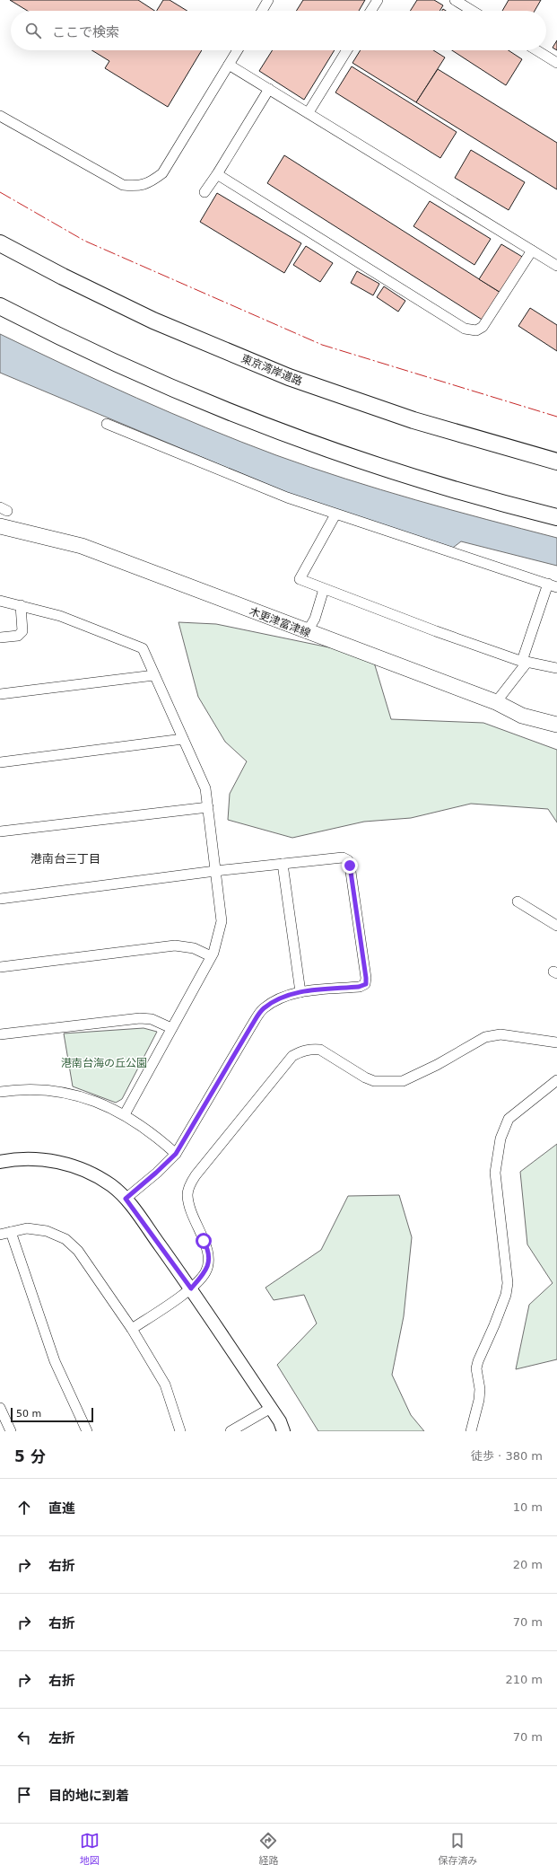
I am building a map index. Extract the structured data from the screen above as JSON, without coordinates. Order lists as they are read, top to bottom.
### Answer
{
  "streets": {
    "highway": ["東京湾岸道路"],
    "main road": ["木更津富津線"]
  },
  "districts": ["港南台三丁目"],
  "parks": ["港南台海の丘公園"],
  "scale_bar": "50 m",
  "page": {
    "search": "ここで検索",
    "scale": "50 m",
    "heading": ["5 分", "徒歩 · 380 m"],
    "list": [
      ["直進", "10 m"],
      ["右折", "20 m"],
      ["右折", "70 m"],
      ["右折", "210 m"],
      ["左折", "70 m"],
      "目的地に到着"
    ],
    "nav": ["地図", "経路", "保存済み"]
  }
}
